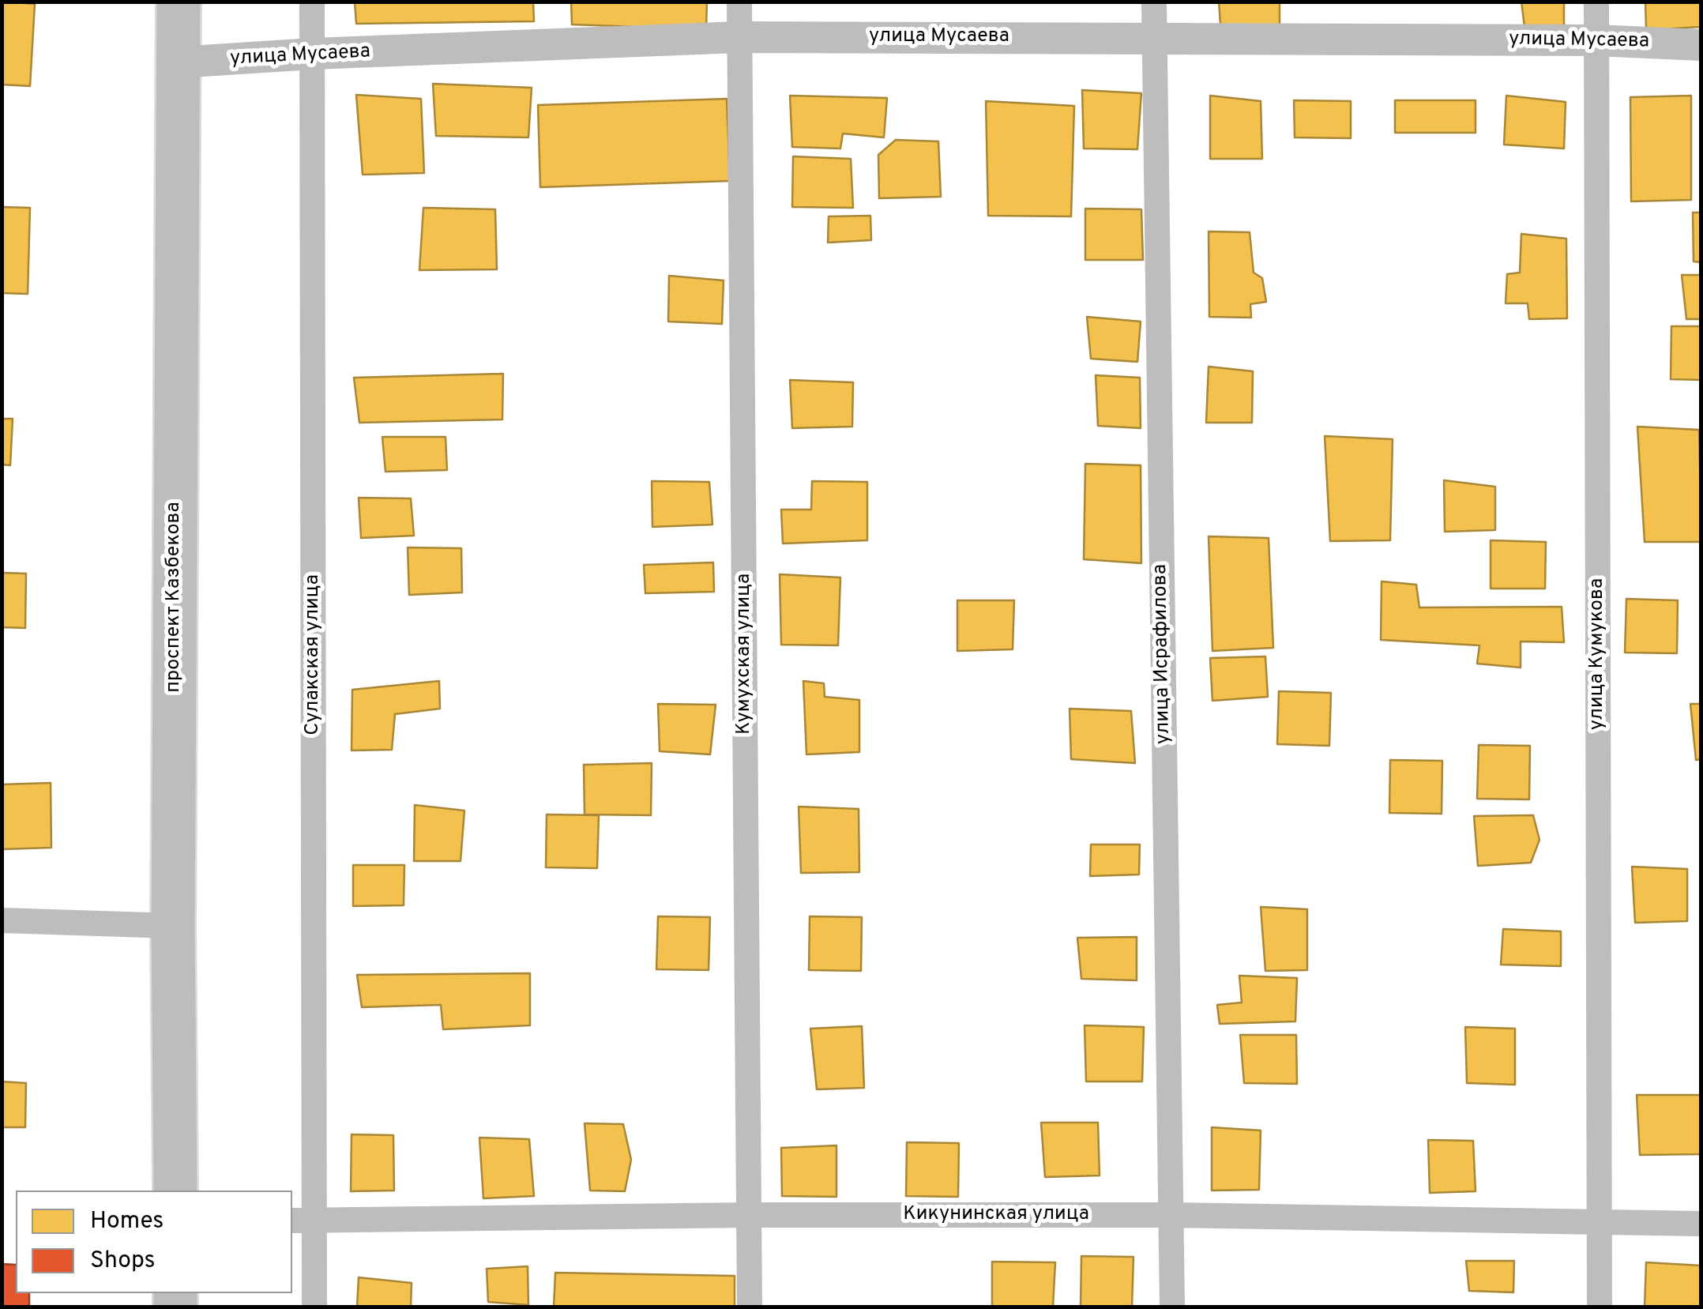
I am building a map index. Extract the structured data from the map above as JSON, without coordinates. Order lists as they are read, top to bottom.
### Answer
{
  "streets": {
    "highway": ["проспект Казбекова"],
    "street": [
      "улица Мусаева",
      "Кумухская улица",
      "улица Исрафилова",
      "улица Кумукова",
      "Сулакская улица",
      "Кикунинская улица"
    ]
  },
  "crossings": [
    ["улица Мусаева", "проспект Казбекова"],
    ["улица Мусаева", "Кумухская улица"],
    ["улица Мусаева", "улица Исрафилова"],
    ["улица Мусаева", "улица Кумукова"],
    ["улица Мусаева", "Сулакская улица"],
    ["Кумухская улица", "Кикунинская улица"],
    ["улица Исрафилова", "Кикунинская улица"],
    ["улица Кумукова", "Кикунинская улица"],
    ["Сулакская улица", "Кикунинская улица"]
  ],
  "legend": ["Homes", "Shops"]
}
